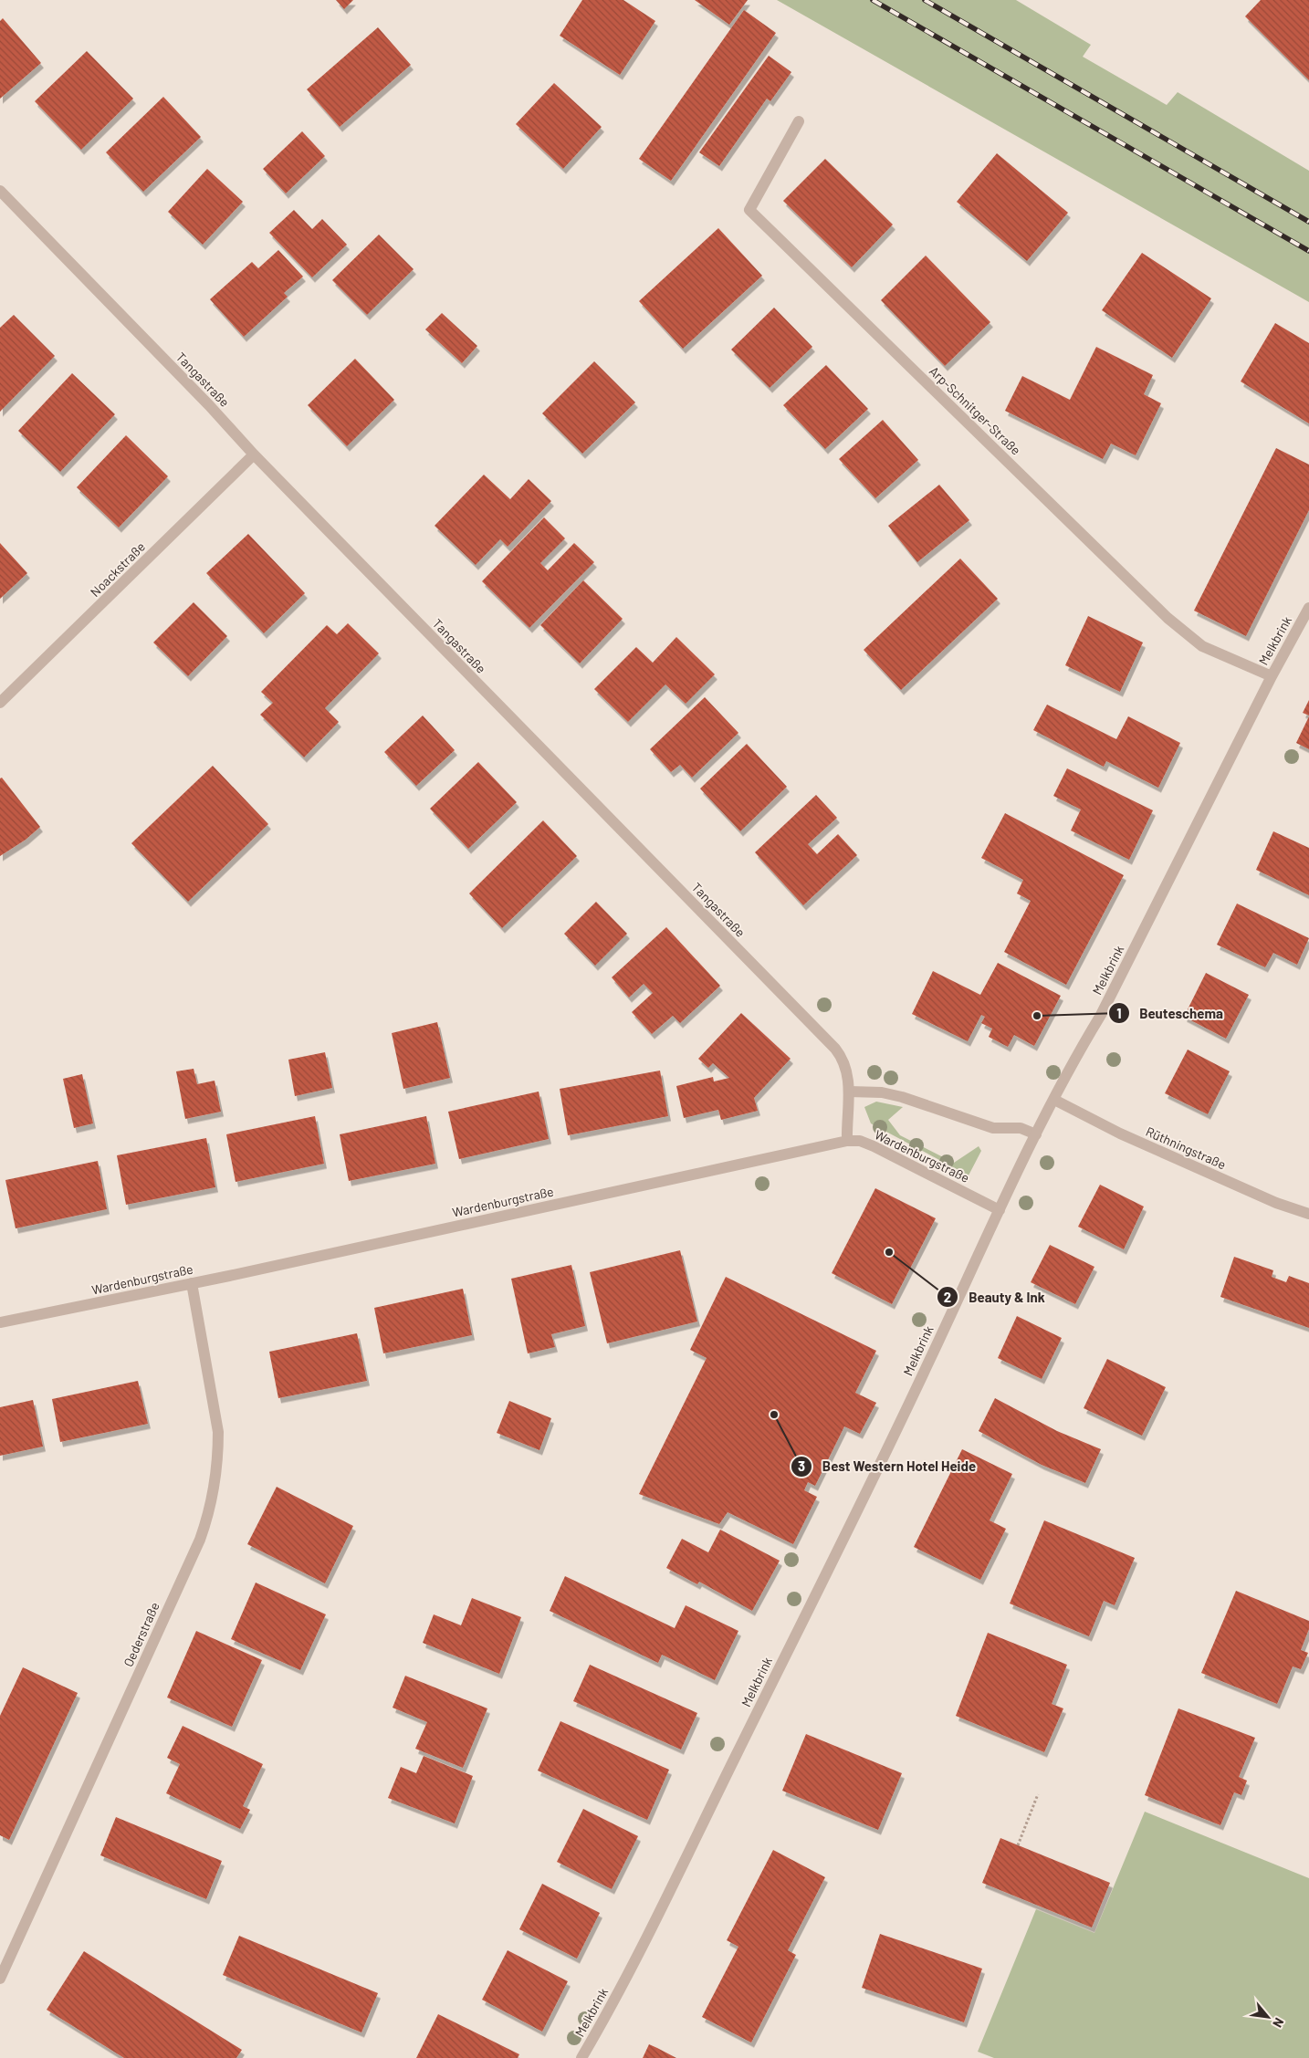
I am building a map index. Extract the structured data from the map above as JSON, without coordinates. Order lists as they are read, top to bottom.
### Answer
{
  "streets": {
    "street": [
      "Tangastraße",
      "Arp-Schnitger-Straße",
      "Noackstraße",
      "Melkbrink",
      "Rüthningstraße",
      "Wardenburgstraße",
      "Oederstraße"
    ]
  },
  "crossings": [
    ["Tangastraße", "Noackstraße"],
    ["Tangastraße", "Wardenburgstraße"],
    ["Arp-Schnitger-Straße", "Melkbrink"],
    ["Melkbrink", "Rüthningstraße"],
    ["Melkbrink", "Wardenburgstraße"],
    ["Wardenburgstraße", "Oederstraße"]
  ],
  "places": ["Beuteschema", "Beauty & Ink", "Best Western Hotel Heide"],
  "north": "bottom right"
}
